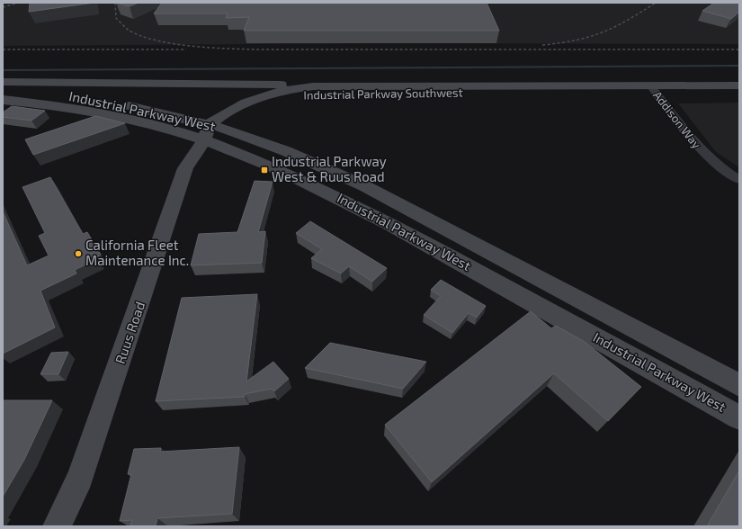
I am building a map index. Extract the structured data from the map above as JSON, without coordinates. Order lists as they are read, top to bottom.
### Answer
{
  "streets": {
    "main road": ["Industrial Parkway Southwest", "Industrial Parkway West", "Ruus Road"],
    "street": ["Addison Way"]
  },
  "crossings": [
    ["Industrial Parkway Southwest", "Industrial Parkway West"],
    ["Industrial Parkway Southwest", "Addison Way"],
    ["Industrial Parkway Southwest", "Ruus Road"],
    ["Industrial Parkway West", "Ruus Road"]
  ],
  "places": {
    "transit": ["Industrial Parkway West & Ruus Road"],
    "other": ["California Fleet Maintenance Inc."]
  }
}
